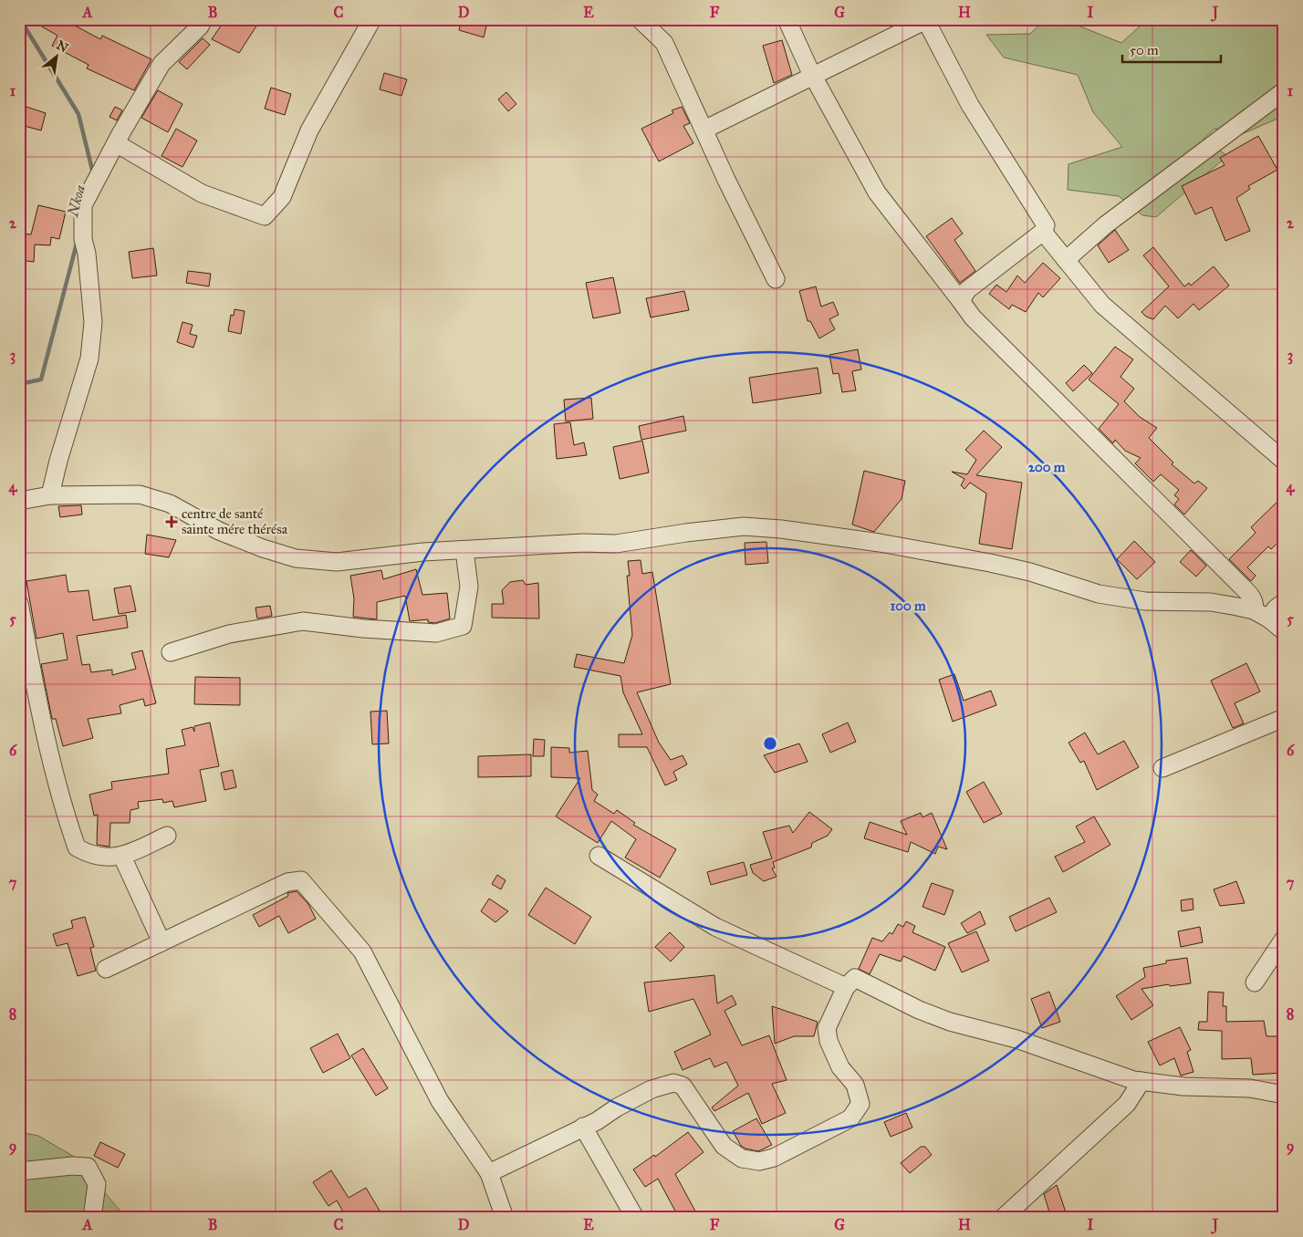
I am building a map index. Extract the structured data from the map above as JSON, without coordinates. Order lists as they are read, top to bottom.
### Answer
{
  "water": ["Nkoa"],
  "places": {
    "health": ["centre de santé sainte mére thérésa"]
  },
  "scale_bar": "50 m",
  "north": "top right",
  "grid": {
    "columns": [
      "A",
      "B",
      "C",
      "D",
      "E",
      "F",
      "G",
      "H",
      "I",
      "J"
    ],
    "rows": [
      "1",
      "2",
      "3",
      "4",
      "5",
      "6",
      "7",
      "8",
      "9"
    ]
  },
  "rings": ["200 m", "100 m"]
}
